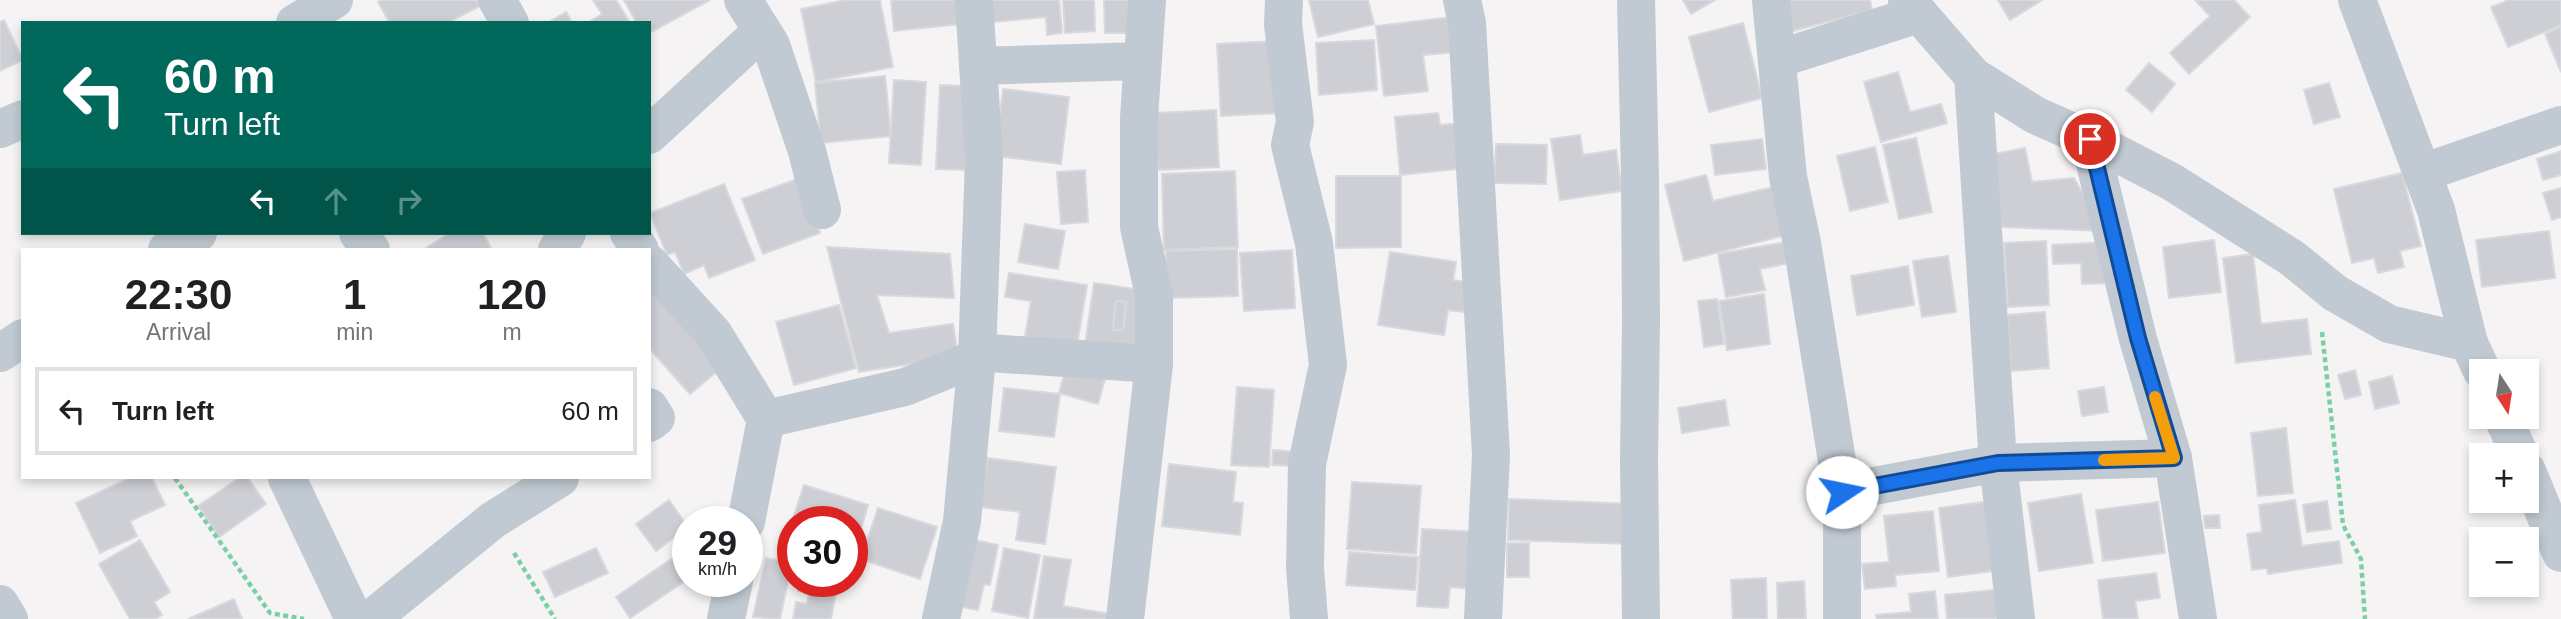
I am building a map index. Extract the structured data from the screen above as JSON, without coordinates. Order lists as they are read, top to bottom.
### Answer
{
  "north": "bottom",
  "page": {
    "turn": ["60 m", "Turn left"],
    "eta": [
      "22:30",
      "Arrival",
      "1",
      "min",
      "120",
      "m"
    ],
    "map_buttons": ["+", "−"],
    "list": [
      {
        "name": "Turn left",
        "value": "60 m"
      }
    ],
    "speed": "29 km/h",
    "limit": "30"
  }
}
